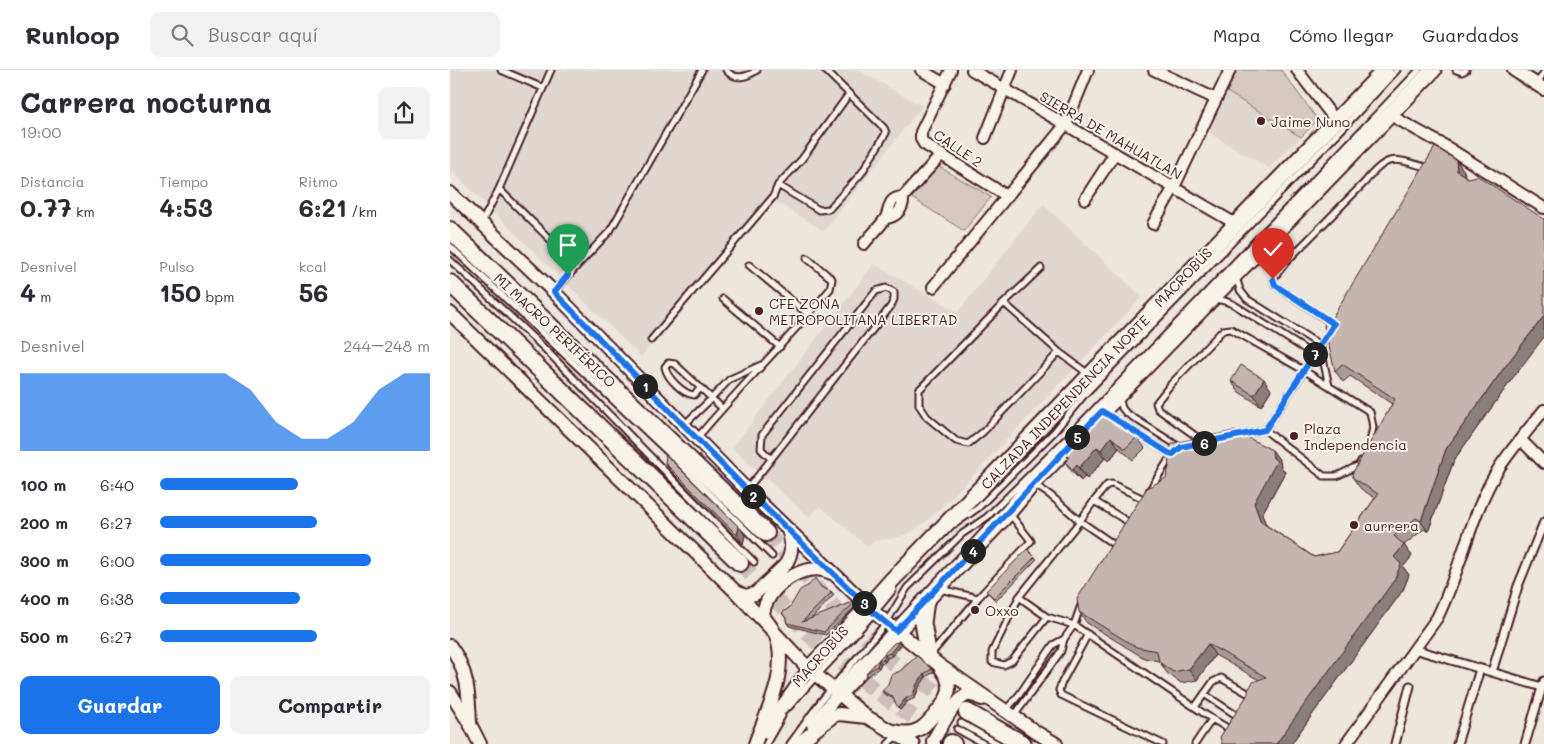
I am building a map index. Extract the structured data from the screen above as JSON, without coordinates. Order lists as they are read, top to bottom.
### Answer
{
  "streets": {
    "main road": ["CALZADA INDEPENDENCIA NORTE"],
    "street": ["SIERRA DE MAHUATLAN", "CALLE 2"],
    "lane": ["MACROBÚS", "MI MACRO PERIFÉRICO"]
  },
  "crossings": [
    ["SIERRA DE MAHUATLAN", "CALZADA INDEPENDENCIA NORTE"],
    ["MACROBÚS", "CALZADA INDEPENDENCIA NORTE"]
  ],
  "places": [
    "Jaime Nuno",
    "CFE ZONA METROPOLITANA LIBERTAD",
    "Plaza Independencia",
    "aurrera",
    "Oxxo"
  ],
  "page": {
    "header": "Runloop",
    "search": "Buscar aquí",
    "nav": ["Mapa", "Cómo llegar", "Guardados"],
    "heading": ["Carrera nocturna", "19:00"],
    "stats": [
      ["Distancia", "0.77 km"],
      ["Tiempo", "4:53"],
      ["Ritmo", "6:21 /km"],
      ["Desnivel", "4 m"],
      ["Pulso", "150 bpm"],
      ["kcal", "56"]
    ],
    "chart": ["Desnivel", "244–248 m"],
    "pins": [
      "7",
      "1",
      "5",
      "6",
      "2",
      "4",
      "3"
    ],
    "list": [
      {
        "name": "100 m",
        "note": "6:40"
      },
      {
        "name": "200 m",
        "note": "6:27"
      },
      {
        "name": "300 m",
        "note": "6:00"
      },
      {
        "name": "400 m",
        "note": "6:38"
      },
      {
        "name": "500 m",
        "note": "6:27"
      }
    ],
    "buttons": ["Guardar", "Compartir"]
  }
}
